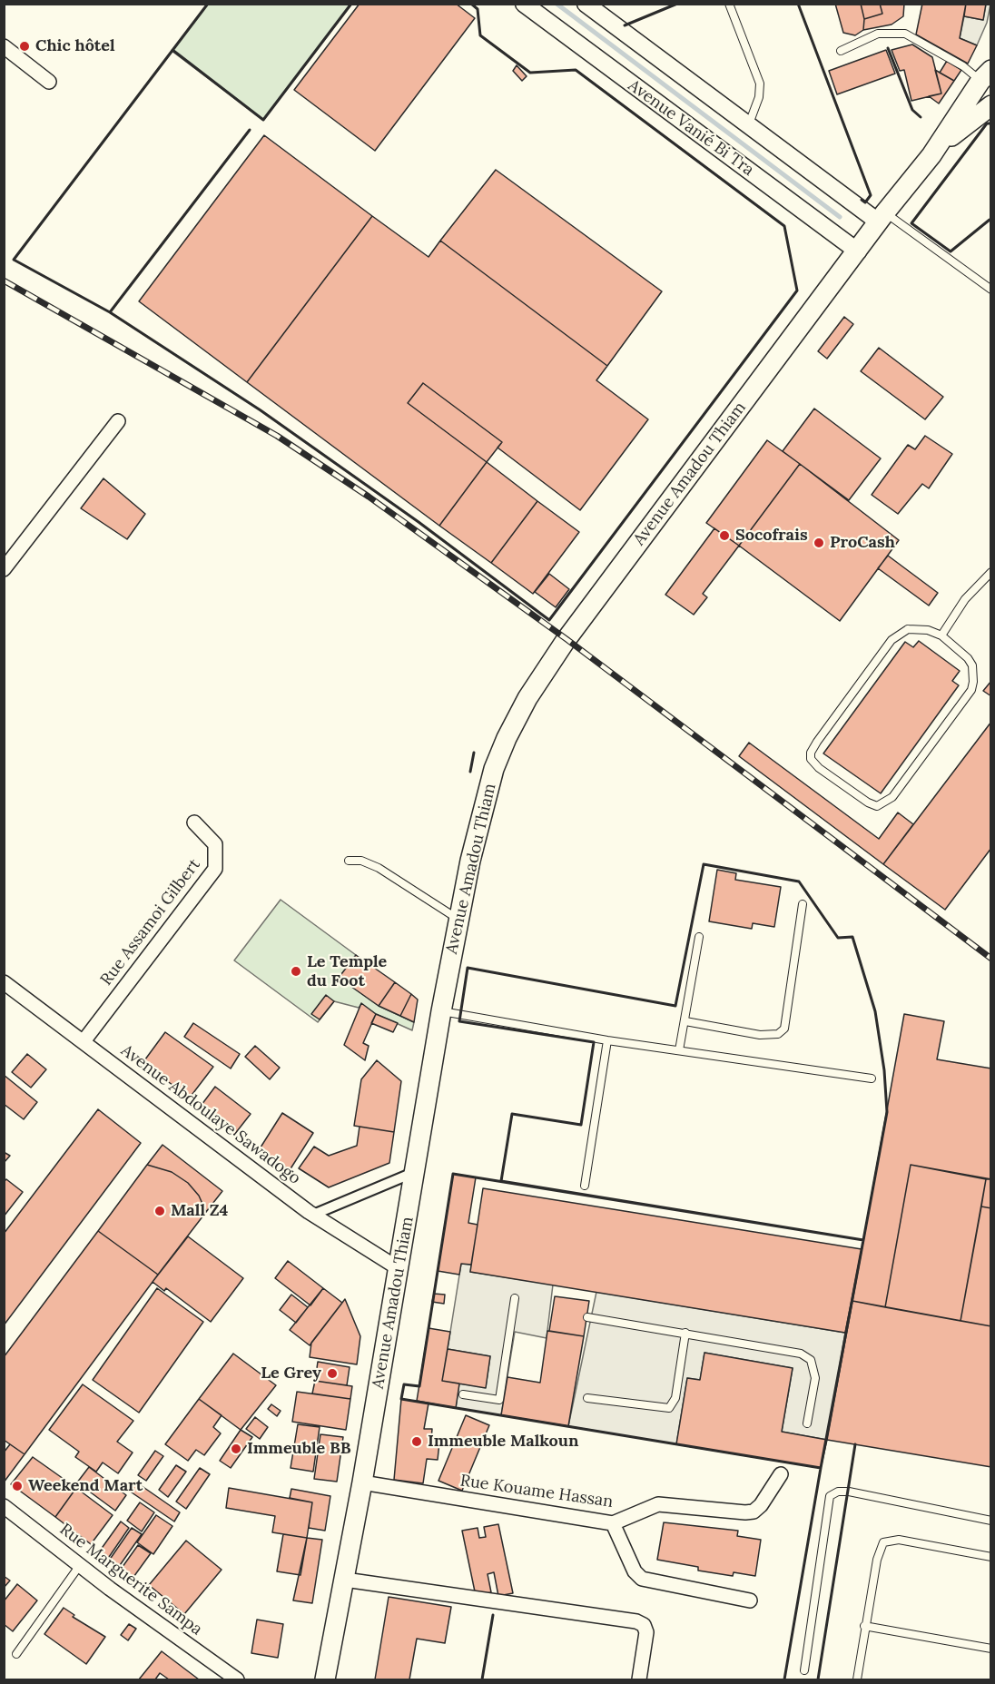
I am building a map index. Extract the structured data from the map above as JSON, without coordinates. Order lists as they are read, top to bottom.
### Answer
{
  "streets": {
    "main road": ["Avenue Amadou Thiam"],
    "street": [
      "Avenue Vanié Bi Tra",
      "Rue Assamoi Gilbert",
      "Avenue Abdoulaye Sawadogo",
      "Rue Kouame Hassan",
      "Rue Marguerite Sampa"
    ]
  },
  "crossings": [
    ["Avenue Vanié Bi Tra", "Avenue Amadou Thiam"],
    ["Avenue Amadou Thiam", "Avenue Abdoulaye Sawadogo"],
    ["Avenue Amadou Thiam", "Rue Kouame Hassan"],
    ["Rue Assamoi Gilbert", "Avenue Abdoulaye Sawadogo"]
  ],
  "places": [
    "Chic hôtel",
    "Socofrais",
    "ProCash",
    "Le Temple du Foot",
    "Mall Z4",
    "Le Grey",
    "Immeuble Malkoun",
    "Immeuble BB",
    "Weekend Mart"
  ]
}
